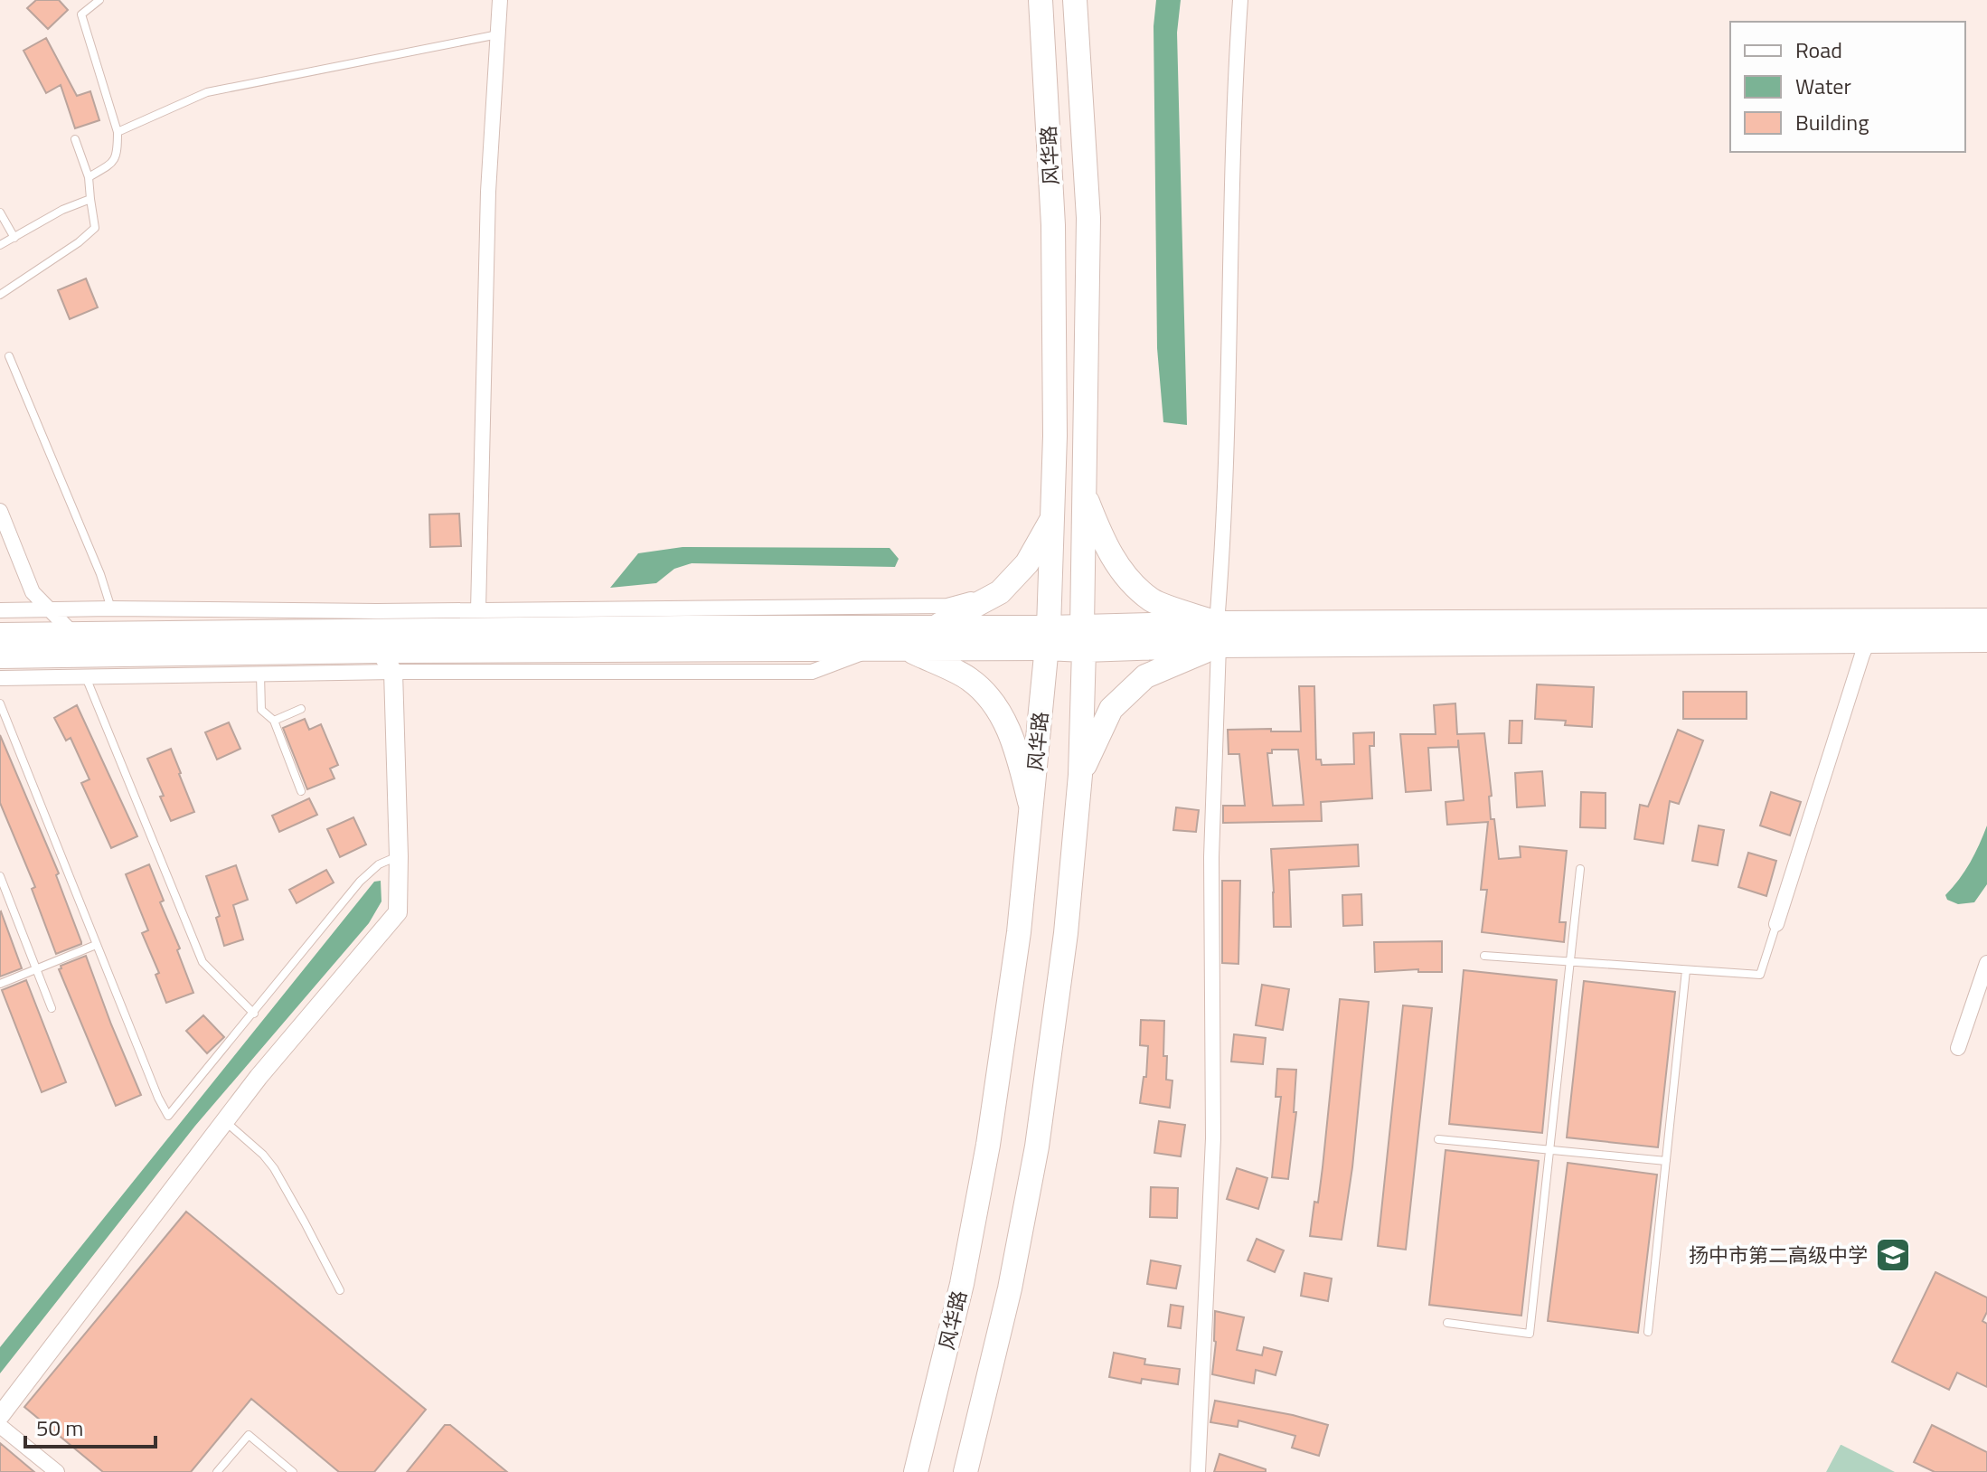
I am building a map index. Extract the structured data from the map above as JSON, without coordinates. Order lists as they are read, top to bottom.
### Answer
{
  "streets": {
    "main road": ["风华路"]
  },
  "places": {
    "school or university": ["扬中市第二高级中学"]
  },
  "legend": ["Road", "Water", "Building"],
  "scale_bar": "50 m"
}
